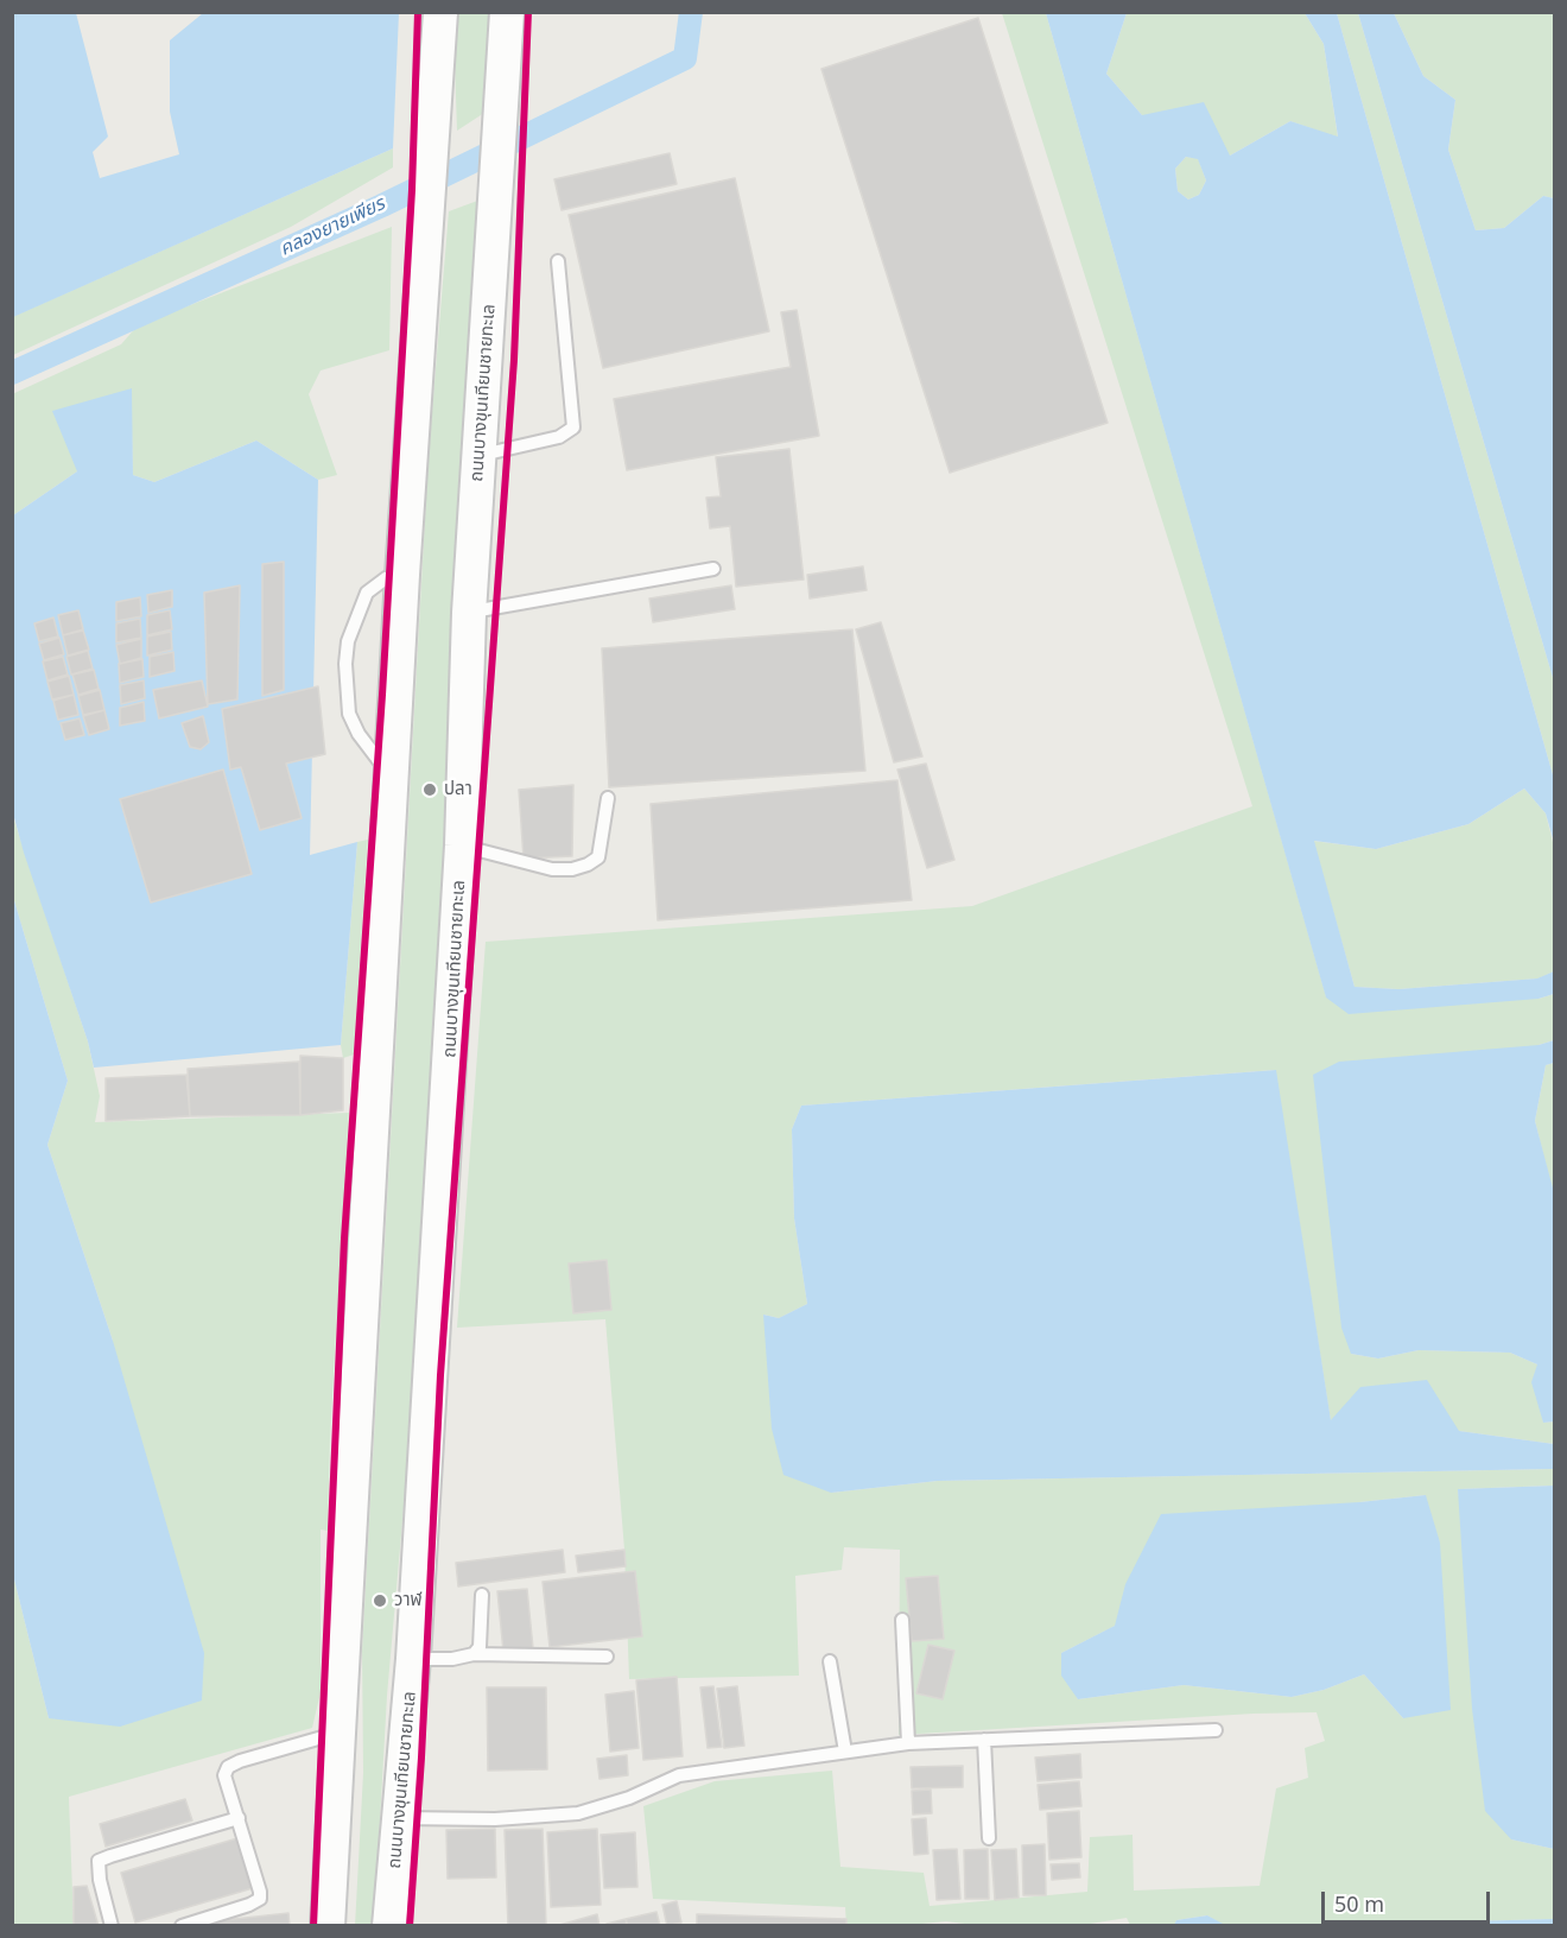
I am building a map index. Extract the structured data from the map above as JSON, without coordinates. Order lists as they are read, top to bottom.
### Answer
{
  "streets": {
    "main road": ["ถนนบางขุนเทียนชายทะเล"]
  },
  "water": ["คลองยายเพียร"],
  "places": ["ปลา", "วาฬ"],
  "scale_bar": "50 m"
}
